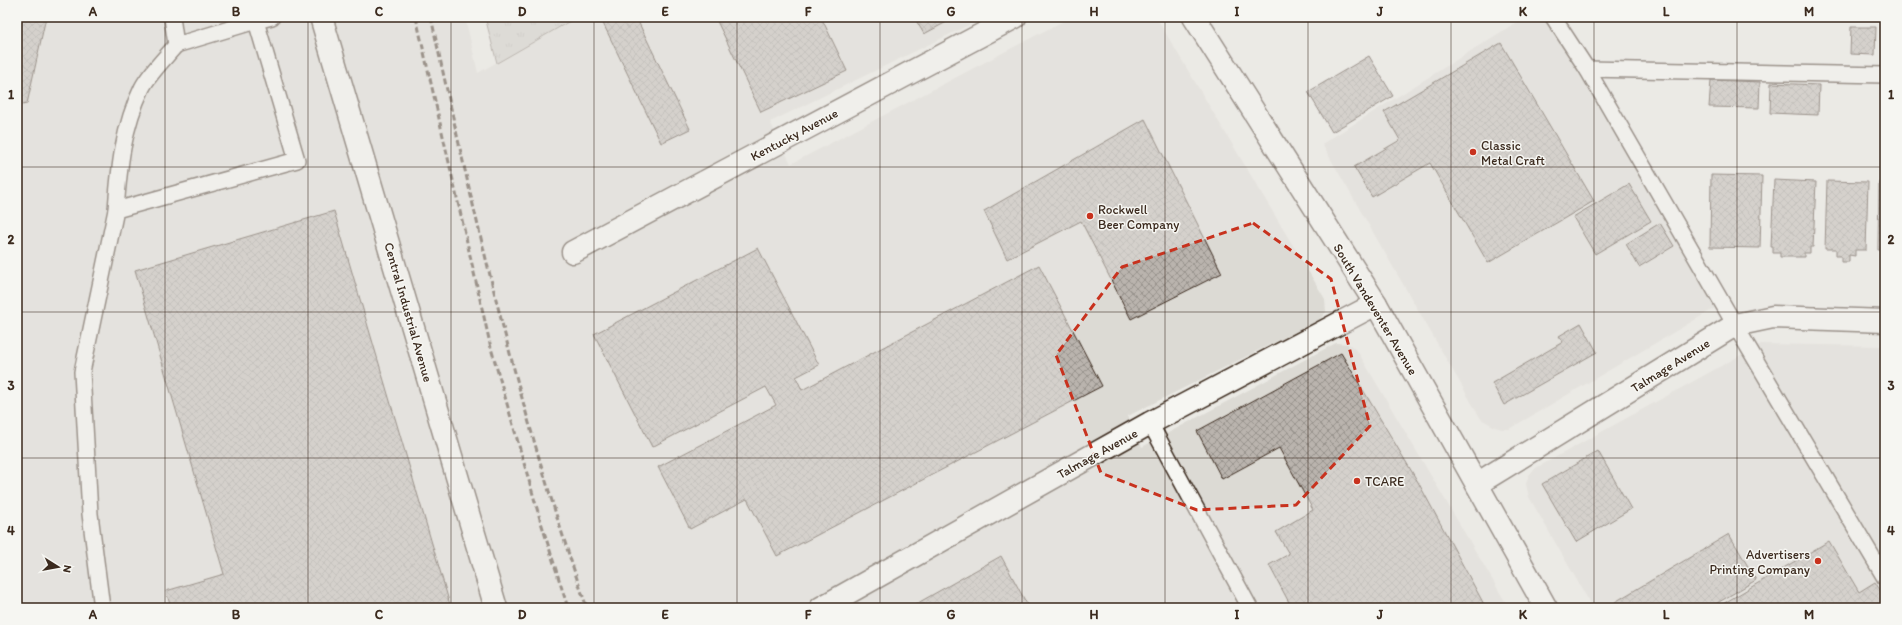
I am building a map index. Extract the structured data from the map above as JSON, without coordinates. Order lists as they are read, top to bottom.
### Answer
{
  "streets": {
    "street": [
      "Kentucky Avenue",
      "South Vandeventer Avenue",
      "Central Industrial Avenue",
      "Talmage Avenue"
    ]
  },
  "crossings": [
    ["South Vandeventer Avenue", "Talmage Avenue"]
  ],
  "places": [
    "Classic Metal Craft",
    "Rockwell Beer Company",
    "TCARE",
    "Advertisers Printing Company"
  ],
  "north": "right",
  "grid": {
    "columns": [
      "A",
      "B",
      "C",
      "D",
      "E",
      "F",
      "G",
      "H",
      "I",
      "J",
      "K",
      "L",
      "M"
    ],
    "rows": [
      "1",
      "2",
      "3",
      "4"
    ]
  }
}
